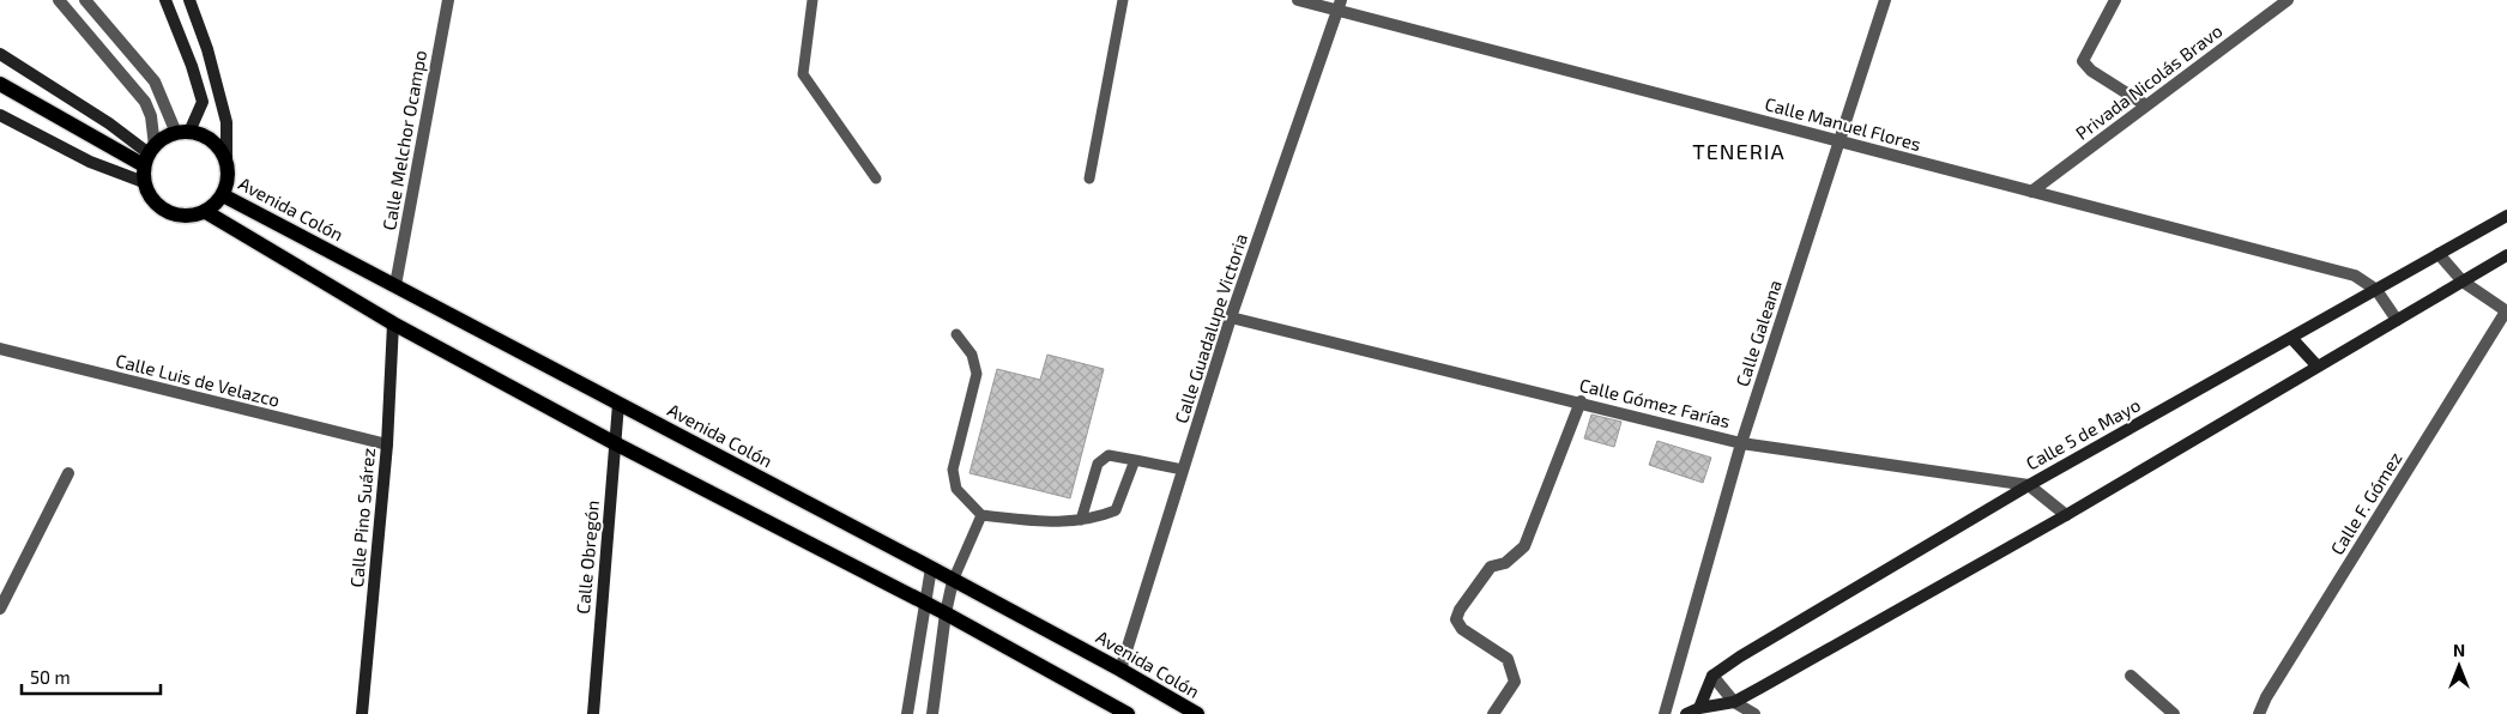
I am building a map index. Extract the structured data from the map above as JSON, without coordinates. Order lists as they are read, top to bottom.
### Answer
{
  "streets": {
    "main road": ["Avenida Colón"],
    "street": [
      "Privada Nicolás Bravo",
      "Calle Manuel Flores",
      "Calle Melchor Ocampo",
      "Calle Guadalupe Victoria",
      "Calle Galeana",
      "Calle Luis de Velazco",
      "Calle Gómez Farías",
      "Calle 5 de Mayo",
      "Calle F. Gómez",
      "Calle Pino Suárez",
      "Calle Obregón"
    ]
  },
  "crossings": [
    ["Privada Nicolás Bravo", "Calle Manuel Flores"],
    ["Calle Manuel Flores", "Calle Guadalupe Victoria"],
    ["Calle Manuel Flores", "Calle Galeana"],
    ["Calle Manuel Flores", "Calle 5 de Mayo"],
    ["Calle Melchor Ocampo", "Avenida Colón"],
    ["Avenida Colón", "Calle Guadalupe Victoria"],
    ["Avenida Colón", "Calle Obregón"],
    ["Calle Guadalupe Victoria", "Calle Gómez Farías"],
    ["Calle Galeana", "Calle Gómez Farías"],
    ["Calle Luis de Velazco", "Calle Pino Suárez"],
    ["Calle Gómez Farías", "Calle 5 de Mayo"]
  ],
  "districts": ["TENERIA"],
  "scale_bar": "50 m",
  "north": "top"
}
